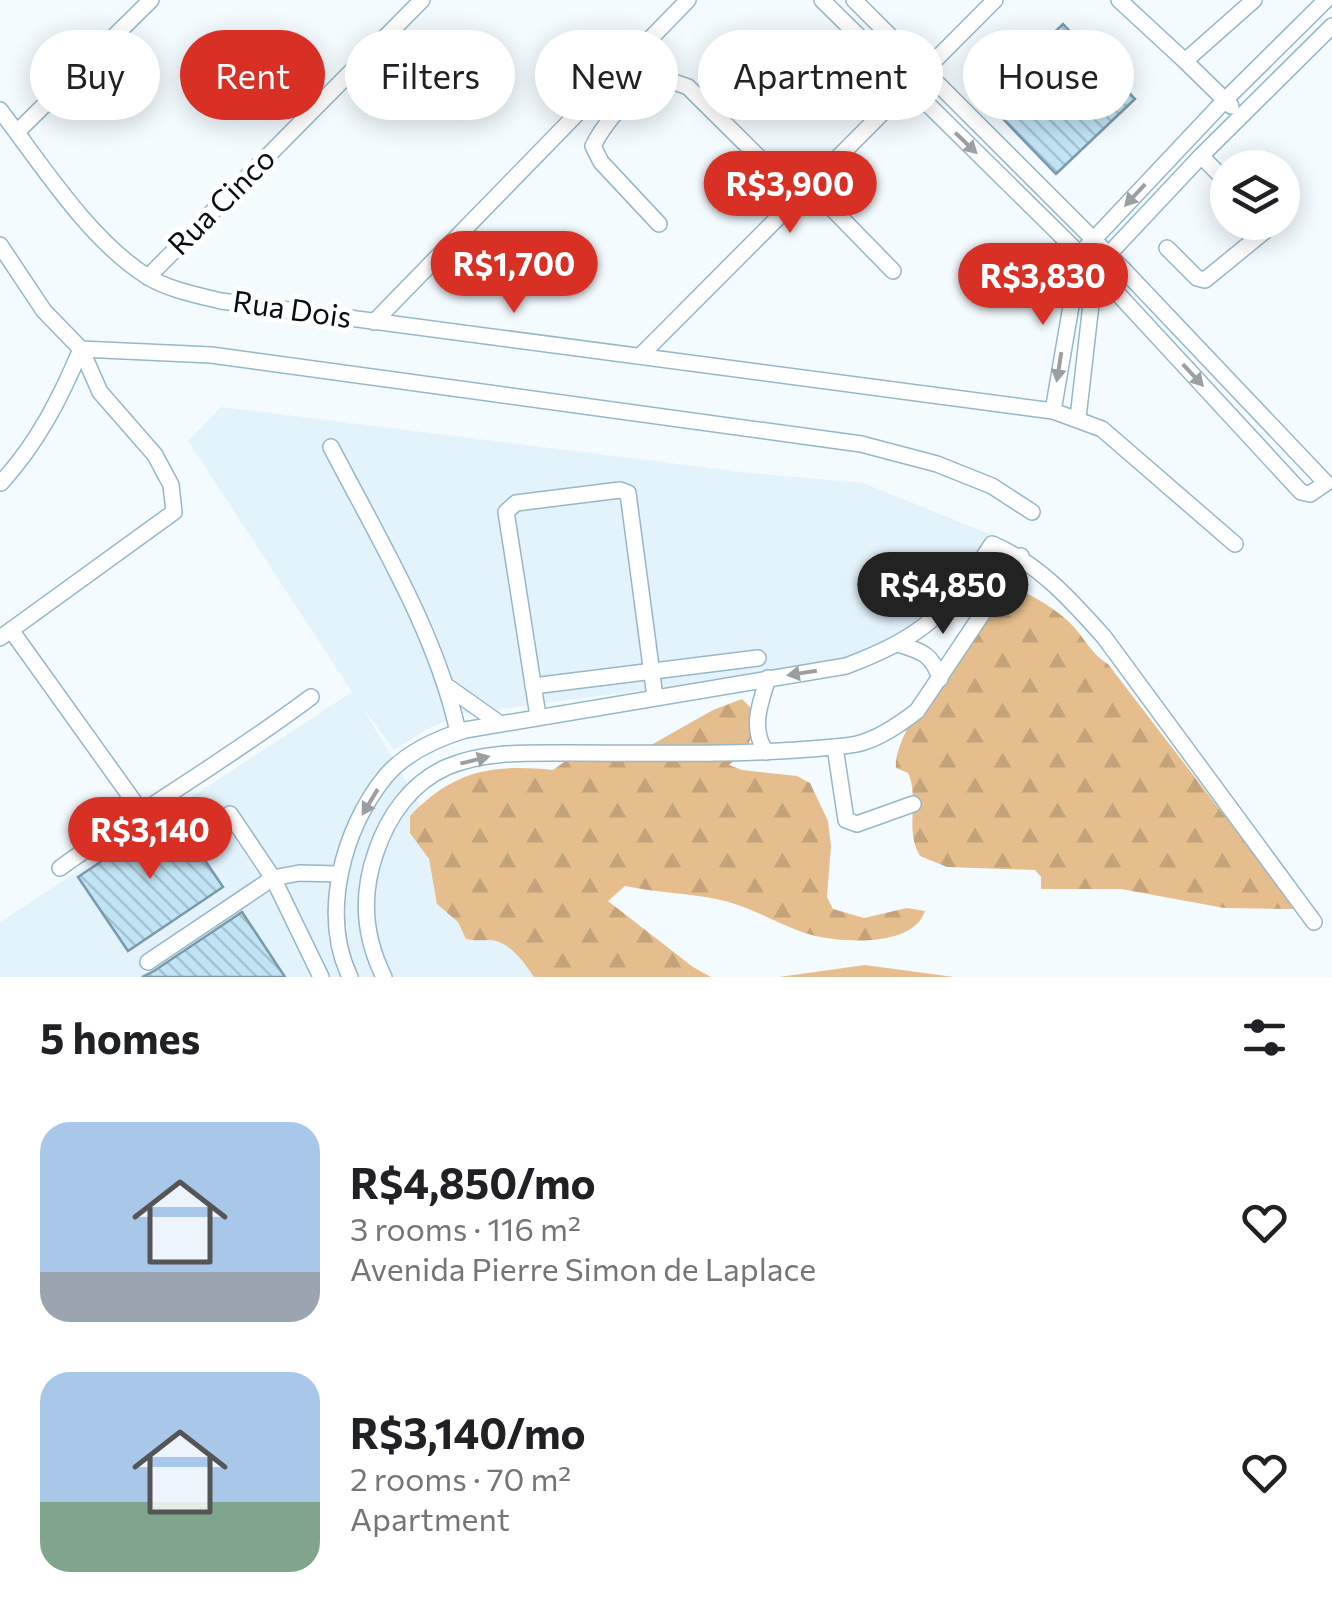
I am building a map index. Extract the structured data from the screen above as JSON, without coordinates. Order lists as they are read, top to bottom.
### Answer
{
  "streets": {
    "street": ["Rua Cinco", "Rua Dois"]
  },
  "crossings": [
    ["Rua Cinco", "Rua Dois"]
  ],
  "page": {
    "chip": [
      "Buy",
      "Rent",
      "Filters",
      "New",
      "Apartment",
      "House"
    ],
    "price": [
      "R$3,900",
      "R$1,700",
      "R$3,830",
      "R$4,850",
      "R$3,140"
    ],
    "heading": "5 homes",
    "list": [
      {
        "name": "R$4,850/mo",
        "note": "3 rooms · 116 m² · Avenida Pierre Simon de Laplace"
      },
      {
        "name": "R$3,140/mo",
        "note": "2 rooms · 70 m² · Apartment"
      }
    ]
  }
}
